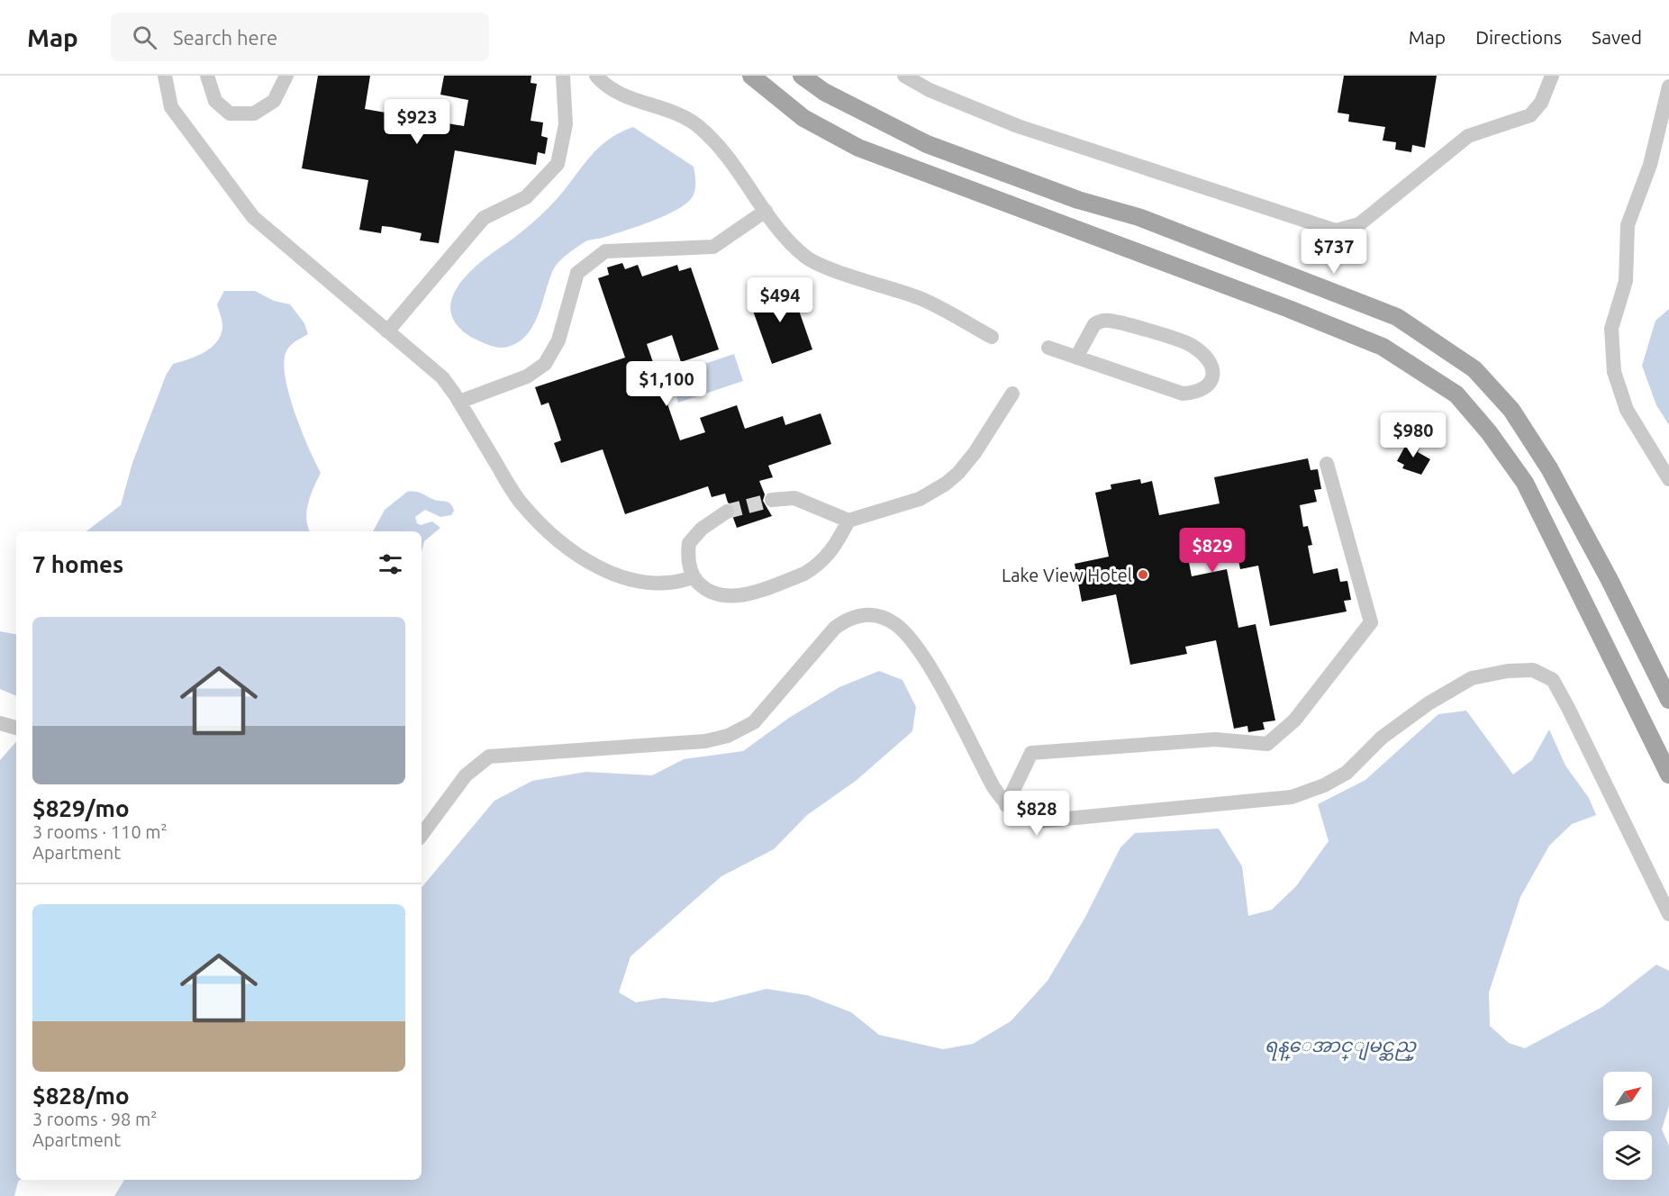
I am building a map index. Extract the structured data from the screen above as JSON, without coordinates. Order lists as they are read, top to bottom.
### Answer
{
  "water": ["ရန္ေအာင္ျမင္ဆည္"],
  "places": ["Lake View Hotel"],
  "north": "top right",
  "page": {
    "header": "Map",
    "search": "Search here",
    "nav": ["Map", "Directions", "Saved"],
    "price": [
      "$923",
      "$737",
      "$494",
      "$1,100",
      "$980",
      "$829",
      "$828"
    ],
    "heading": "7 homes",
    "list": [
      {
        "name": "$829/mo",
        "note": "3 rooms · 110 m² · Apartment"
      },
      {
        "name": "$828/mo",
        "note": "3 rooms · 98 m² · Apartment"
      }
    ]
  }
}
